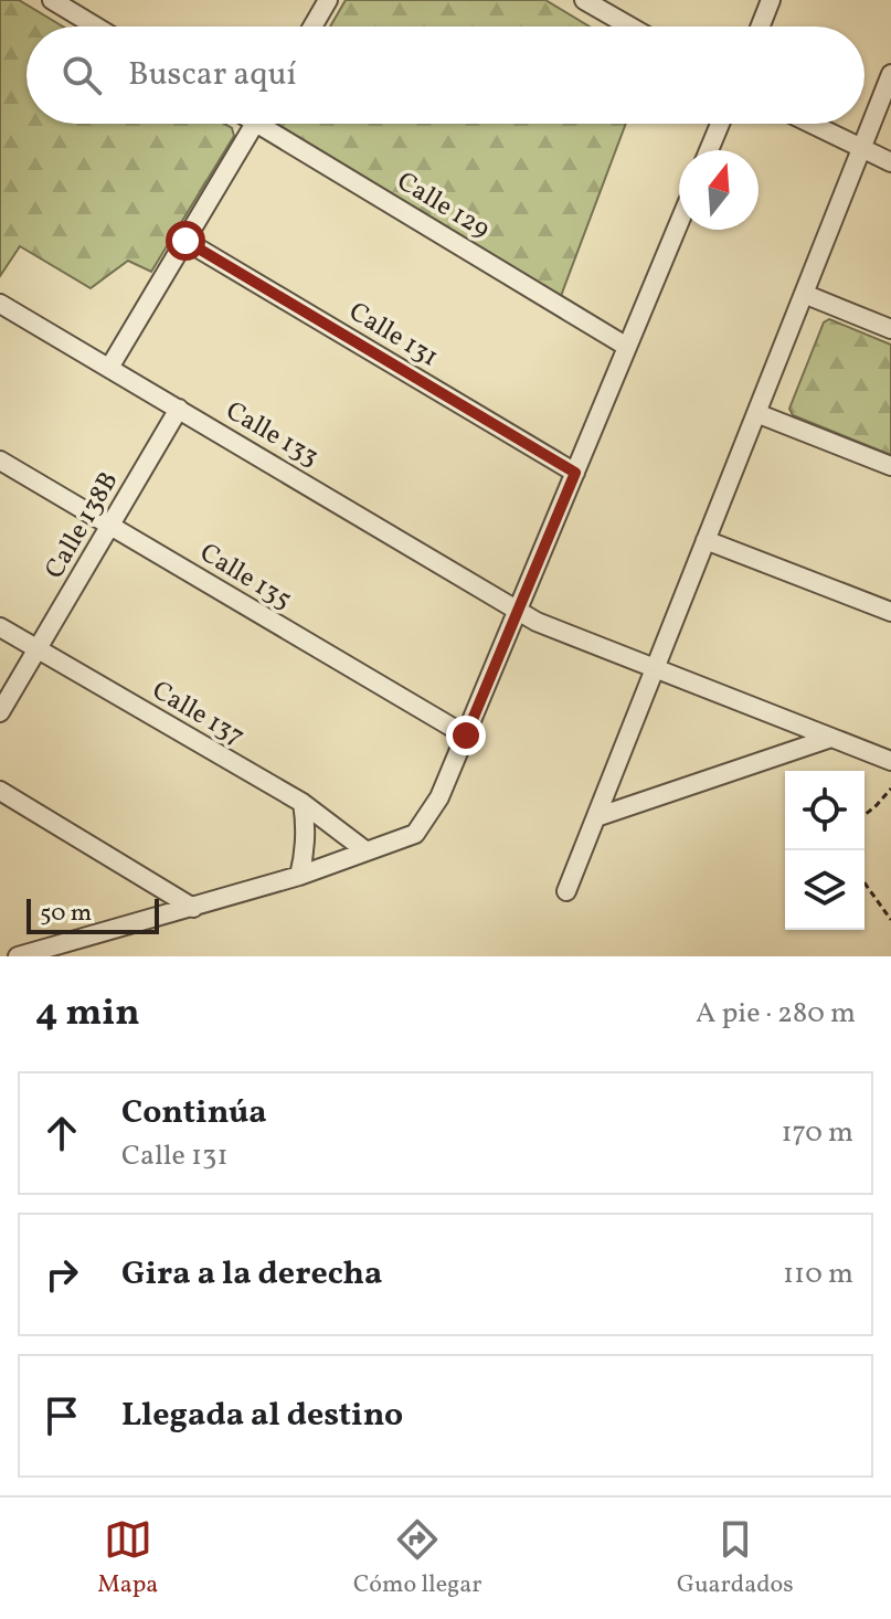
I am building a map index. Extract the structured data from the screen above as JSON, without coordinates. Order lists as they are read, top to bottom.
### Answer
{
  "streets": {
    "street": [
      "Calle 129",
      "Calle 131",
      "Calle 133",
      "Calle 138B",
      "Calle 135",
      "Calle 137"
    ]
  },
  "crossings": [
    ["Calle 133", "Calle 138B"],
    ["Calle 138B", "Calle 135"],
    ["Calle 138B", "Calle 137"]
  ],
  "scale_bar": "50 m",
  "north": "top",
  "page": {
    "search": "Buscar aquí",
    "scale": "50 m",
    "heading": ["4 min", "A pie · 280 m"],
    "list": [
      ["Continúa", "Calle 131", "170 m"],
      ["Gira a la derecha", "110 m"],
      "Llegada al destino"
    ],
    "nav": ["Mapa", "Cómo llegar", "Guardados"]
  }
}
